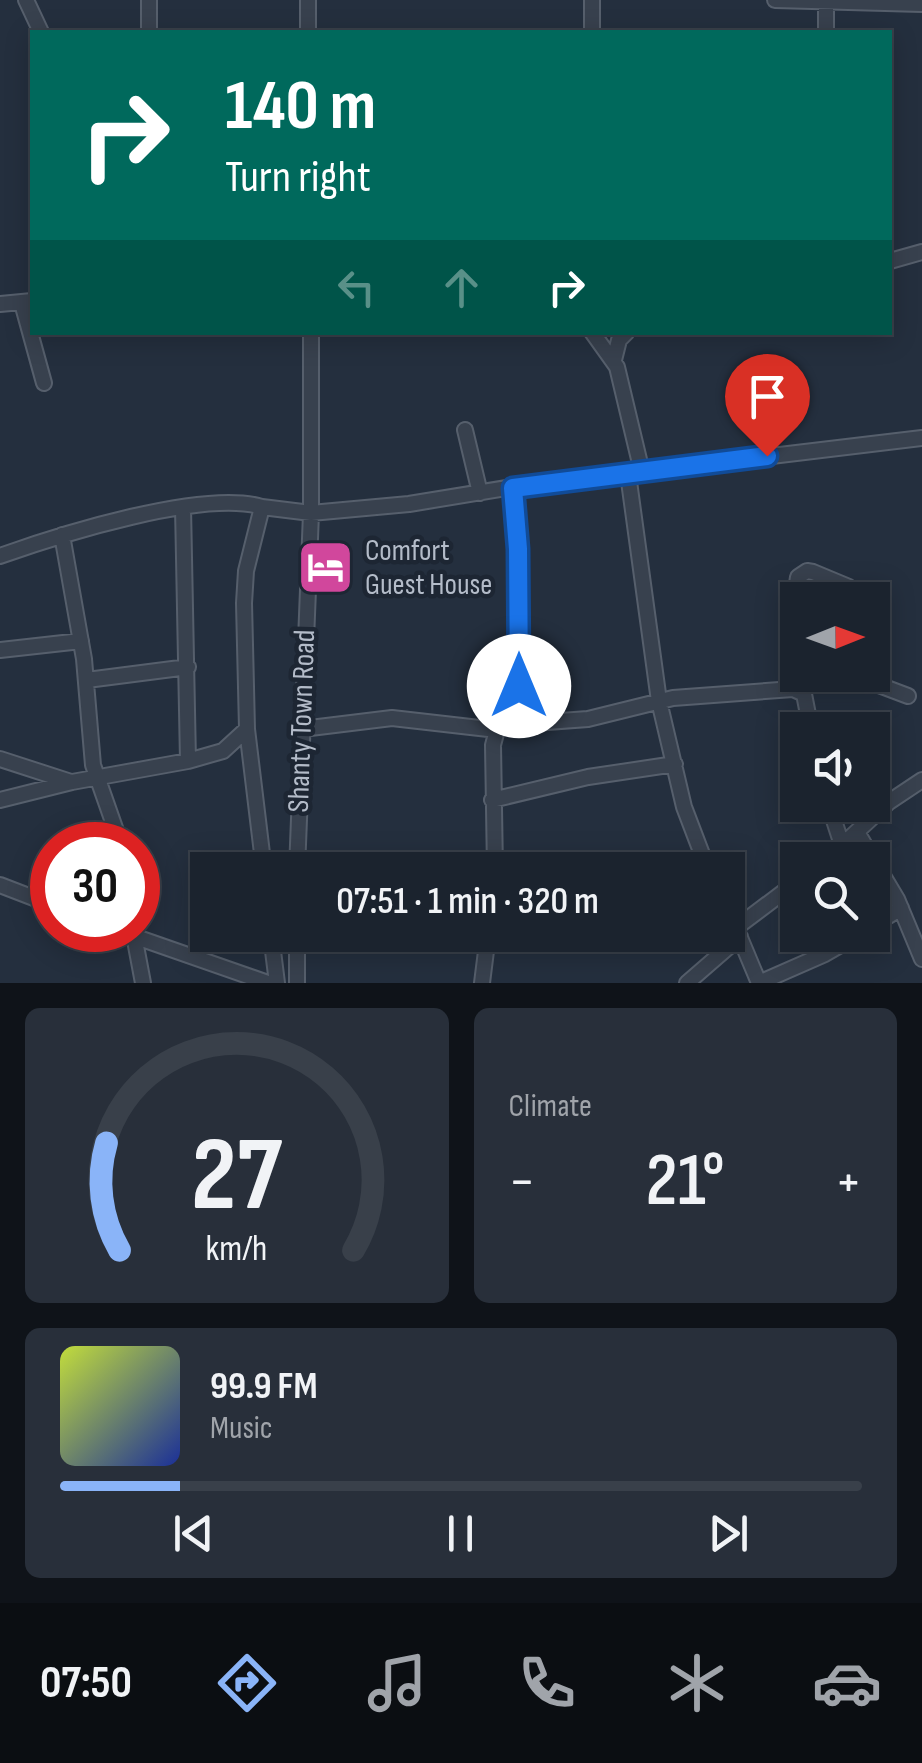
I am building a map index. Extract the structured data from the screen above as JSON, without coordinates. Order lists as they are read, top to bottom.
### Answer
{
  "streets": {
    "street": ["Shanty Town Road"]
  },
  "places": {
    "hotel": ["Comfort Guest House"]
  },
  "north": "right",
  "page": {
    "turn": ["140 m", "Turn right"],
    "limit": "30",
    "trip": "07:51 · 1 min · 320 m",
    "tile": "Climate",
    "heat": ["−", "21°", "+"],
    "song": ["99.9 FM", "Music"],
    "tabs": "07:50",
    "gauge": ["27", "km/h"]
  }
}
